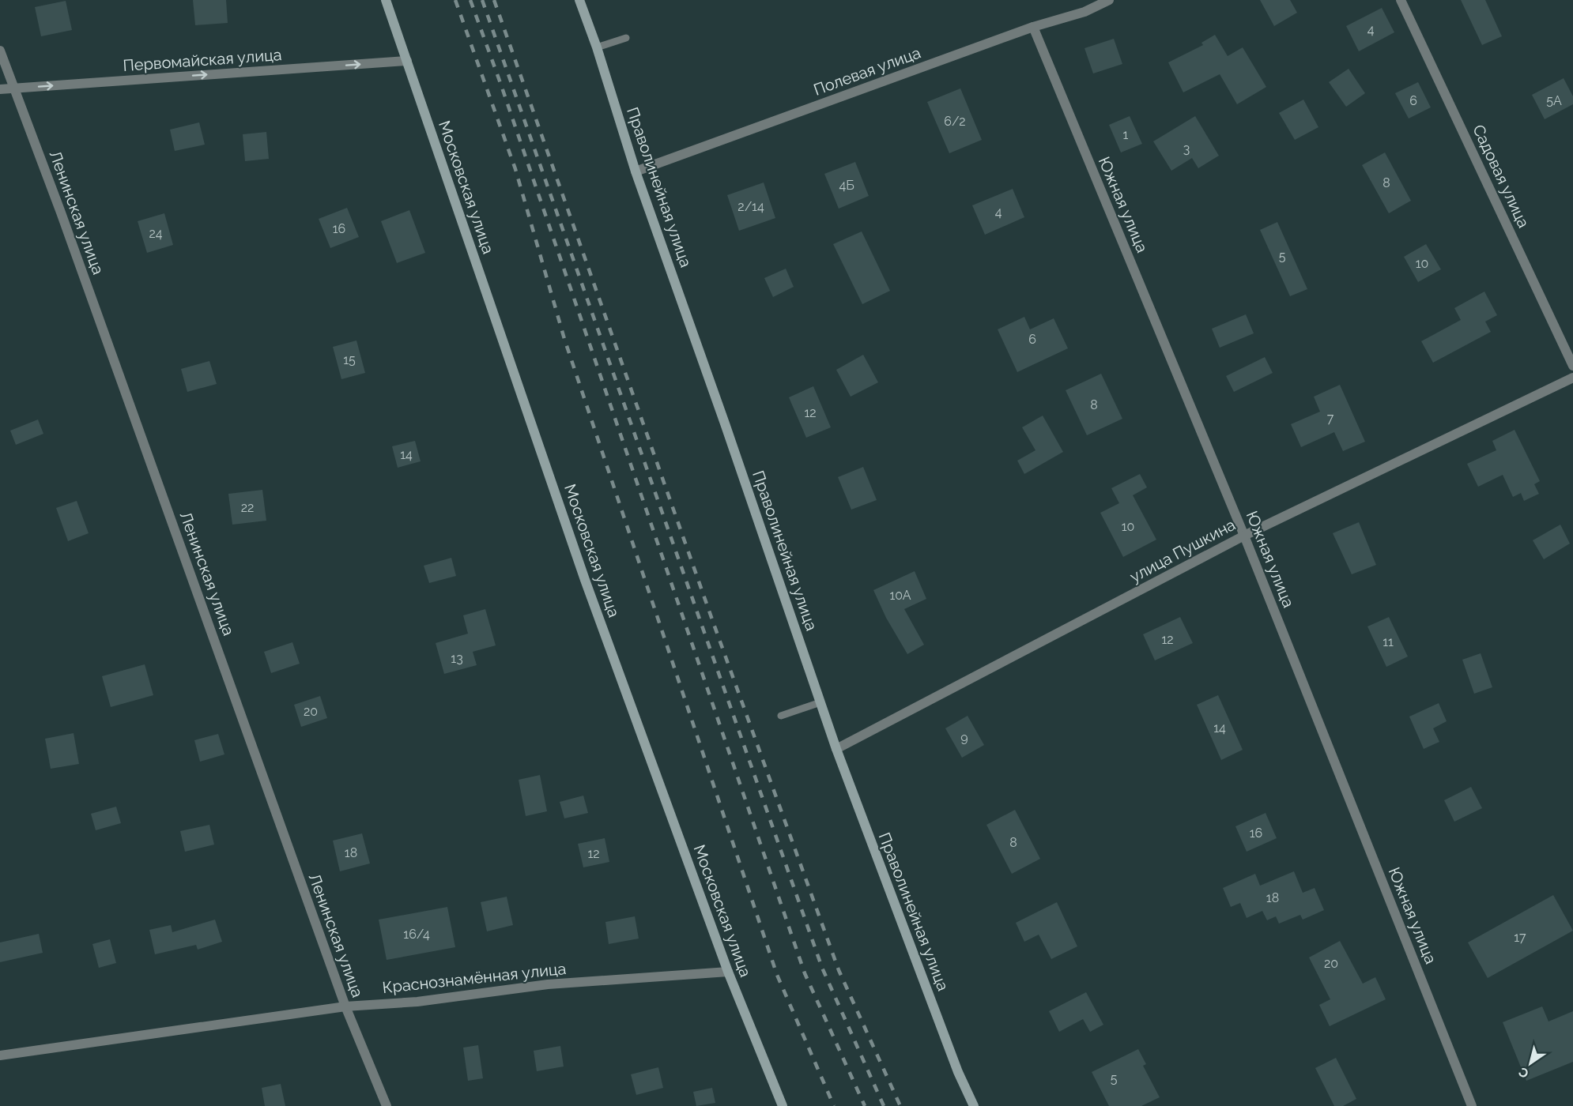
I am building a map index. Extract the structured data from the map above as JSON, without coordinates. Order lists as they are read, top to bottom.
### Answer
{
  "streets": {
    "main road": ["Московская улица", "Праволинейная улица"],
    "street": [
      "Первомайская улица",
      "Полевая улица",
      "Садовая улица",
      "Южная улица",
      "Ленинская улица",
      "улица Пушкина",
      "Краснознамённая улица"
    ]
  },
  "crossings": [
    ["Первомайская улица", "Московская улица"],
    ["Первомайская улица", "Ленинская улица"],
    ["Полевая улица", "Праволинейная улица"],
    ["Полевая улица", "Южная улица"],
    ["Московская улица", "Краснознамённая улица"],
    ["Праволинейная улица", "улица Пушкина"],
    ["Южная улица", "улица Пушкина"],
    ["Ленинская улица", "Краснознамённая улица"]
  ],
  "one_way": ["Первомайская улица"],
  "house_numbers": [
    "4",
    "6",
    "5А",
    "6/2",
    "1",
    "3",
    "8",
    "4Б",
    "2/14",
    "4",
    "16",
    "24",
    "5",
    "10",
    "6",
    "15",
    "8",
    "12",
    "7",
    "14",
    "22",
    "10",
    "10А",
    "12",
    "11",
    "13",
    "20",
    "14",
    "9",
    "16",
    "8",
    "18",
    "12",
    "18",
    "16/4",
    "17",
    "20",
    "5"
  ],
  "north": "bottom left"
}
